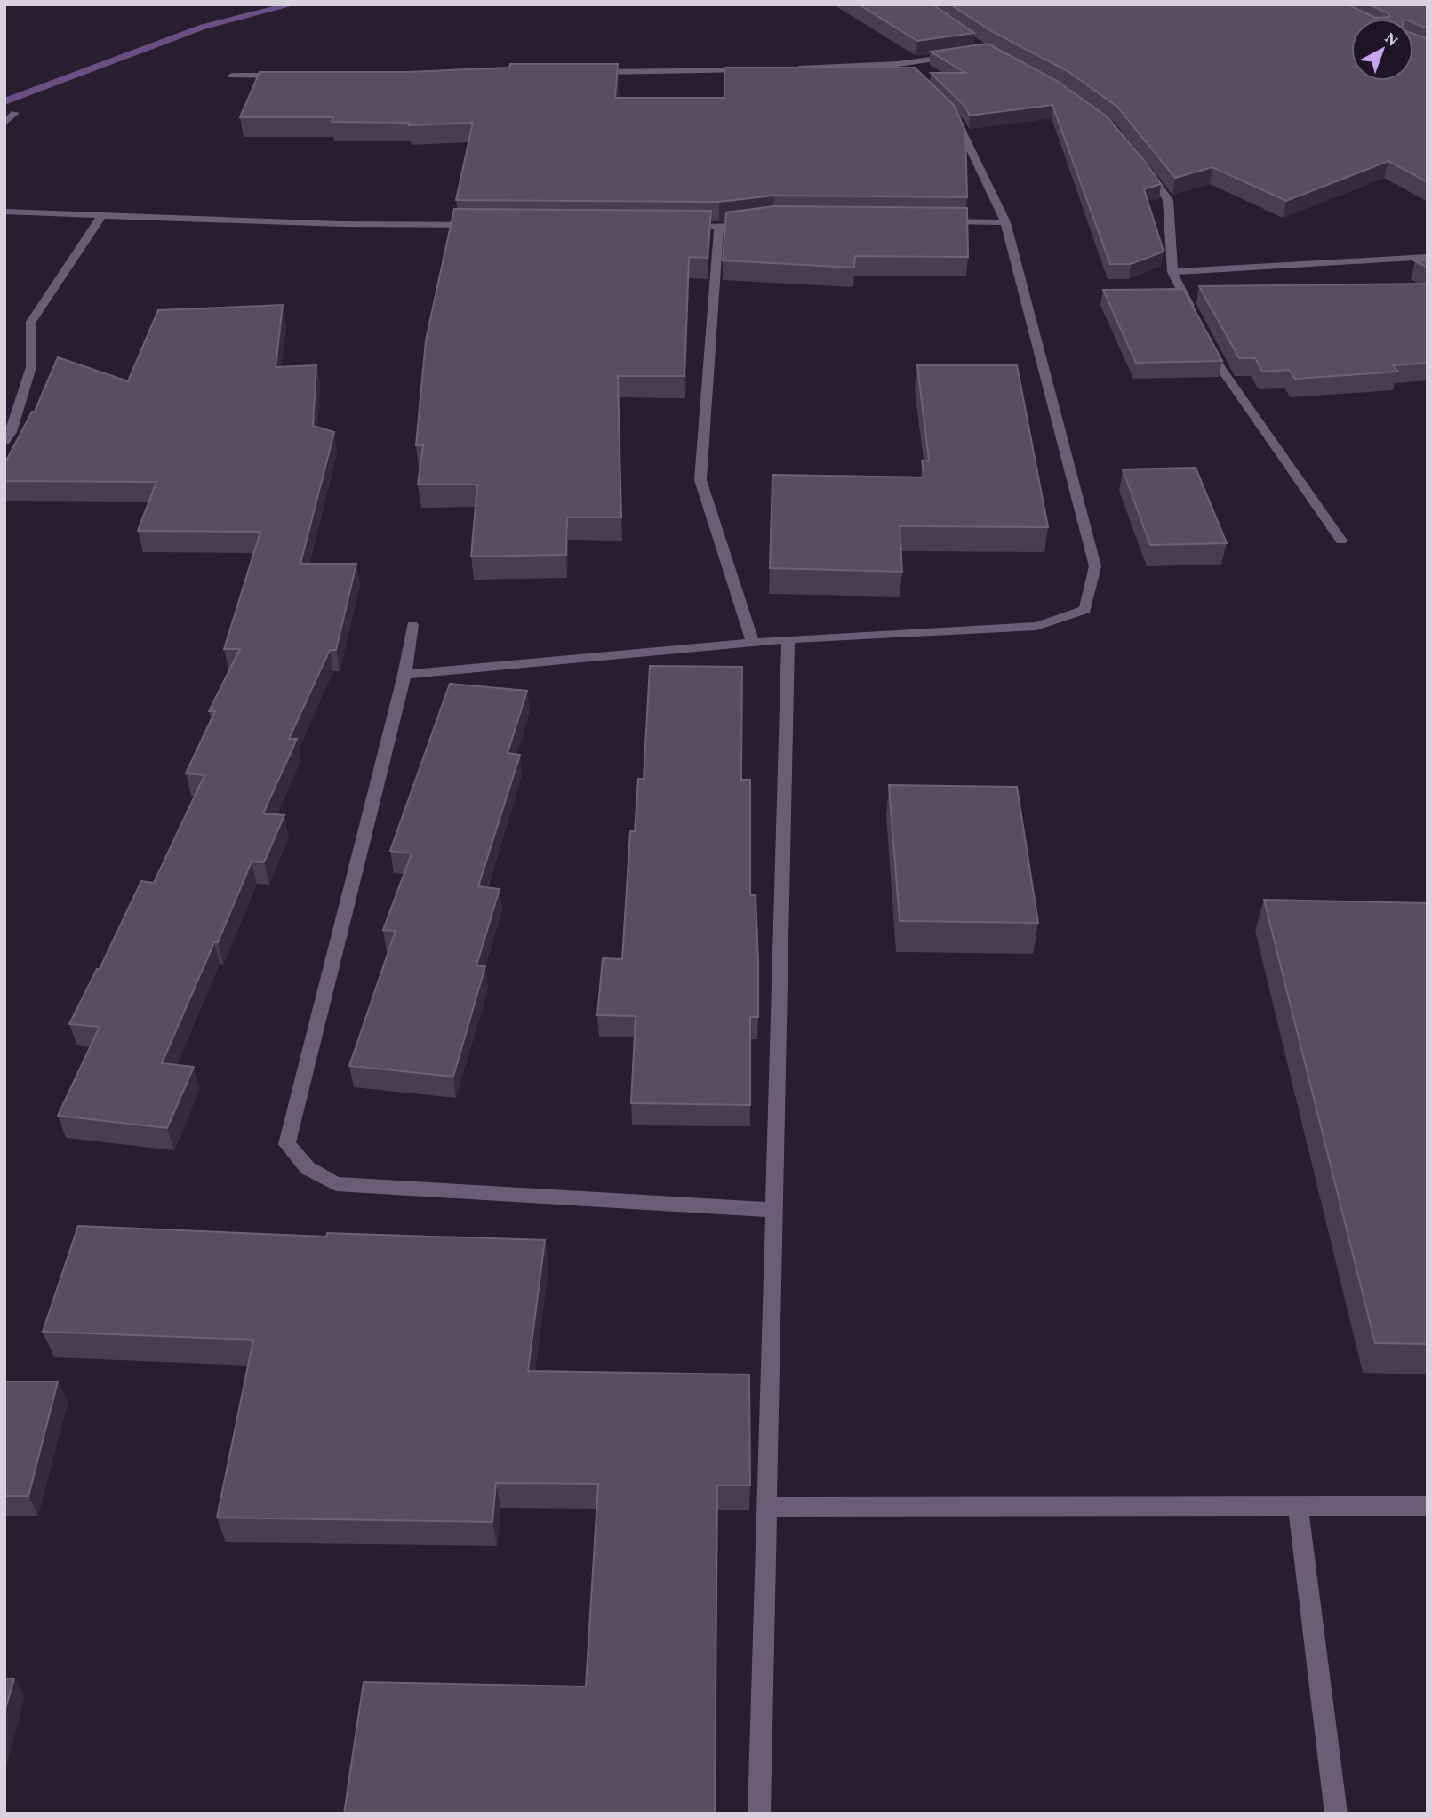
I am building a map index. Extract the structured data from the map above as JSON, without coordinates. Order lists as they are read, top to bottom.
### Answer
{
  "north": "top right"
}
